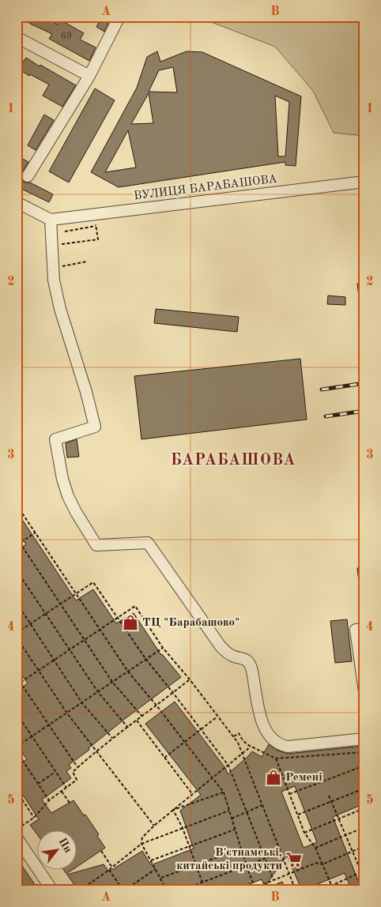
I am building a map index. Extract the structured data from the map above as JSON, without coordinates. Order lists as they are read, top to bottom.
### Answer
{
  "streets": {
    "street": ["ВУЛИЦЯ БАРАБАШОВА"]
  },
  "districts": ["БАРАБАШОВА"],
  "places": {
    "shop": ["ТЦ \"Барабашово\"", "Ремені"],
    "supermarket": ["В'єтнамські, китайські продукти"]
  },
  "house_numbers": ["69"],
  "north": "top right",
  "grid": {
    "columns": ["A", "B"],
    "rows": [
      "1",
      "2",
      "3",
      "4",
      "5"
    ]
  }
}
